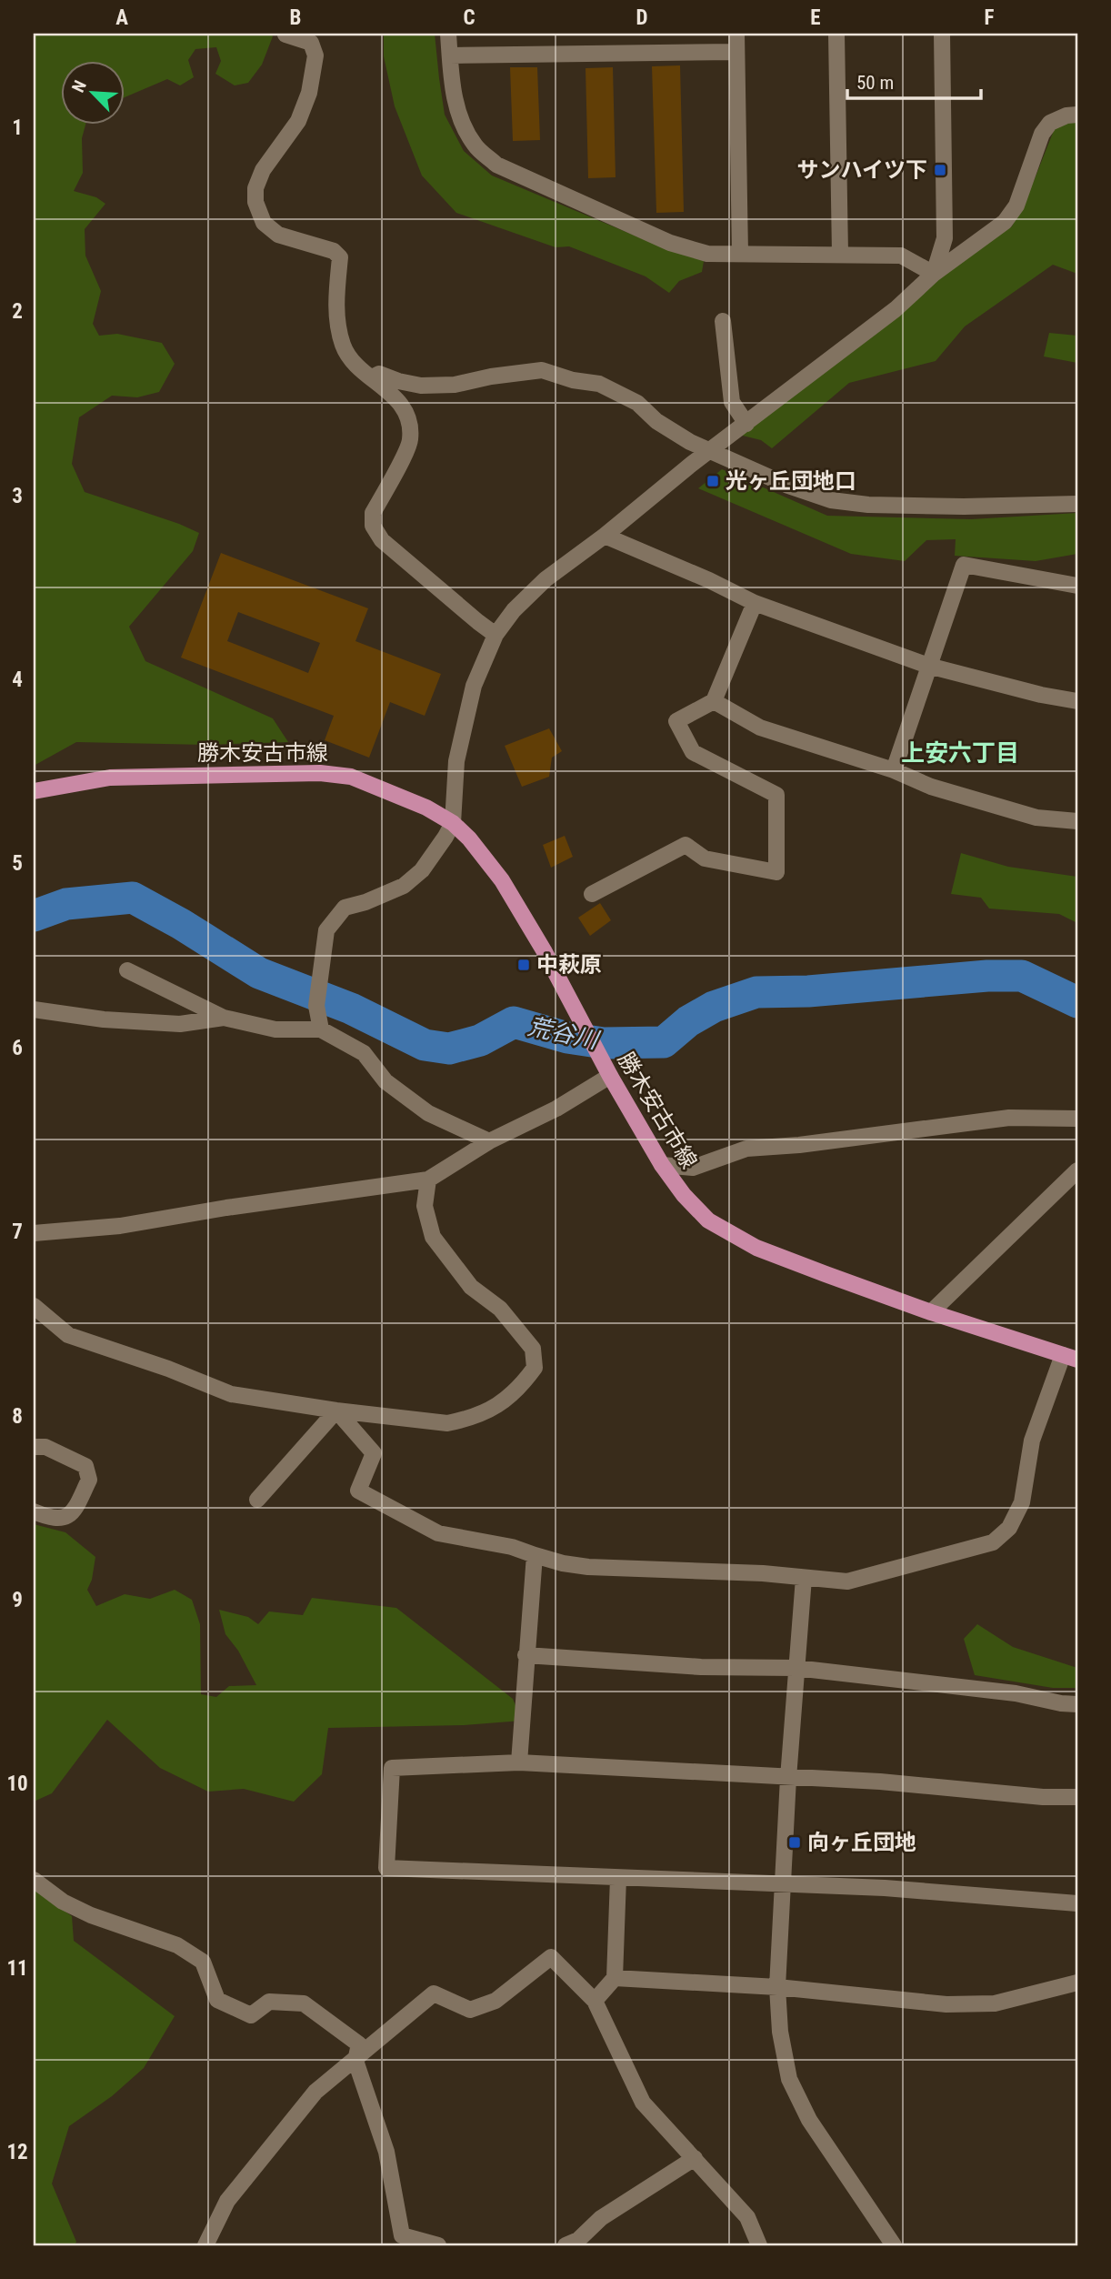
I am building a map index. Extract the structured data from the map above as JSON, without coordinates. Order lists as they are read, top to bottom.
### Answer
{
  "streets": {
    "main road": ["勝木安古市線"]
  },
  "districts": ["上安六丁目"],
  "water": ["荒谷川"],
  "places": {
    "transit": [
      "サンハイツ下",
      "光ヶ丘団地口",
      "中萩原",
      "向ヶ丘団地"
    ]
  },
  "scale_bar": "50 m",
  "north": "top left",
  "grid": {
    "columns": [
      "A",
      "B",
      "C",
      "D",
      "E",
      "F"
    ],
    "rows": [
      "1",
      "2",
      "3",
      "4",
      "5",
      "6",
      "7",
      "8",
      "9",
      "10",
      "11",
      "12"
    ]
  }
}
